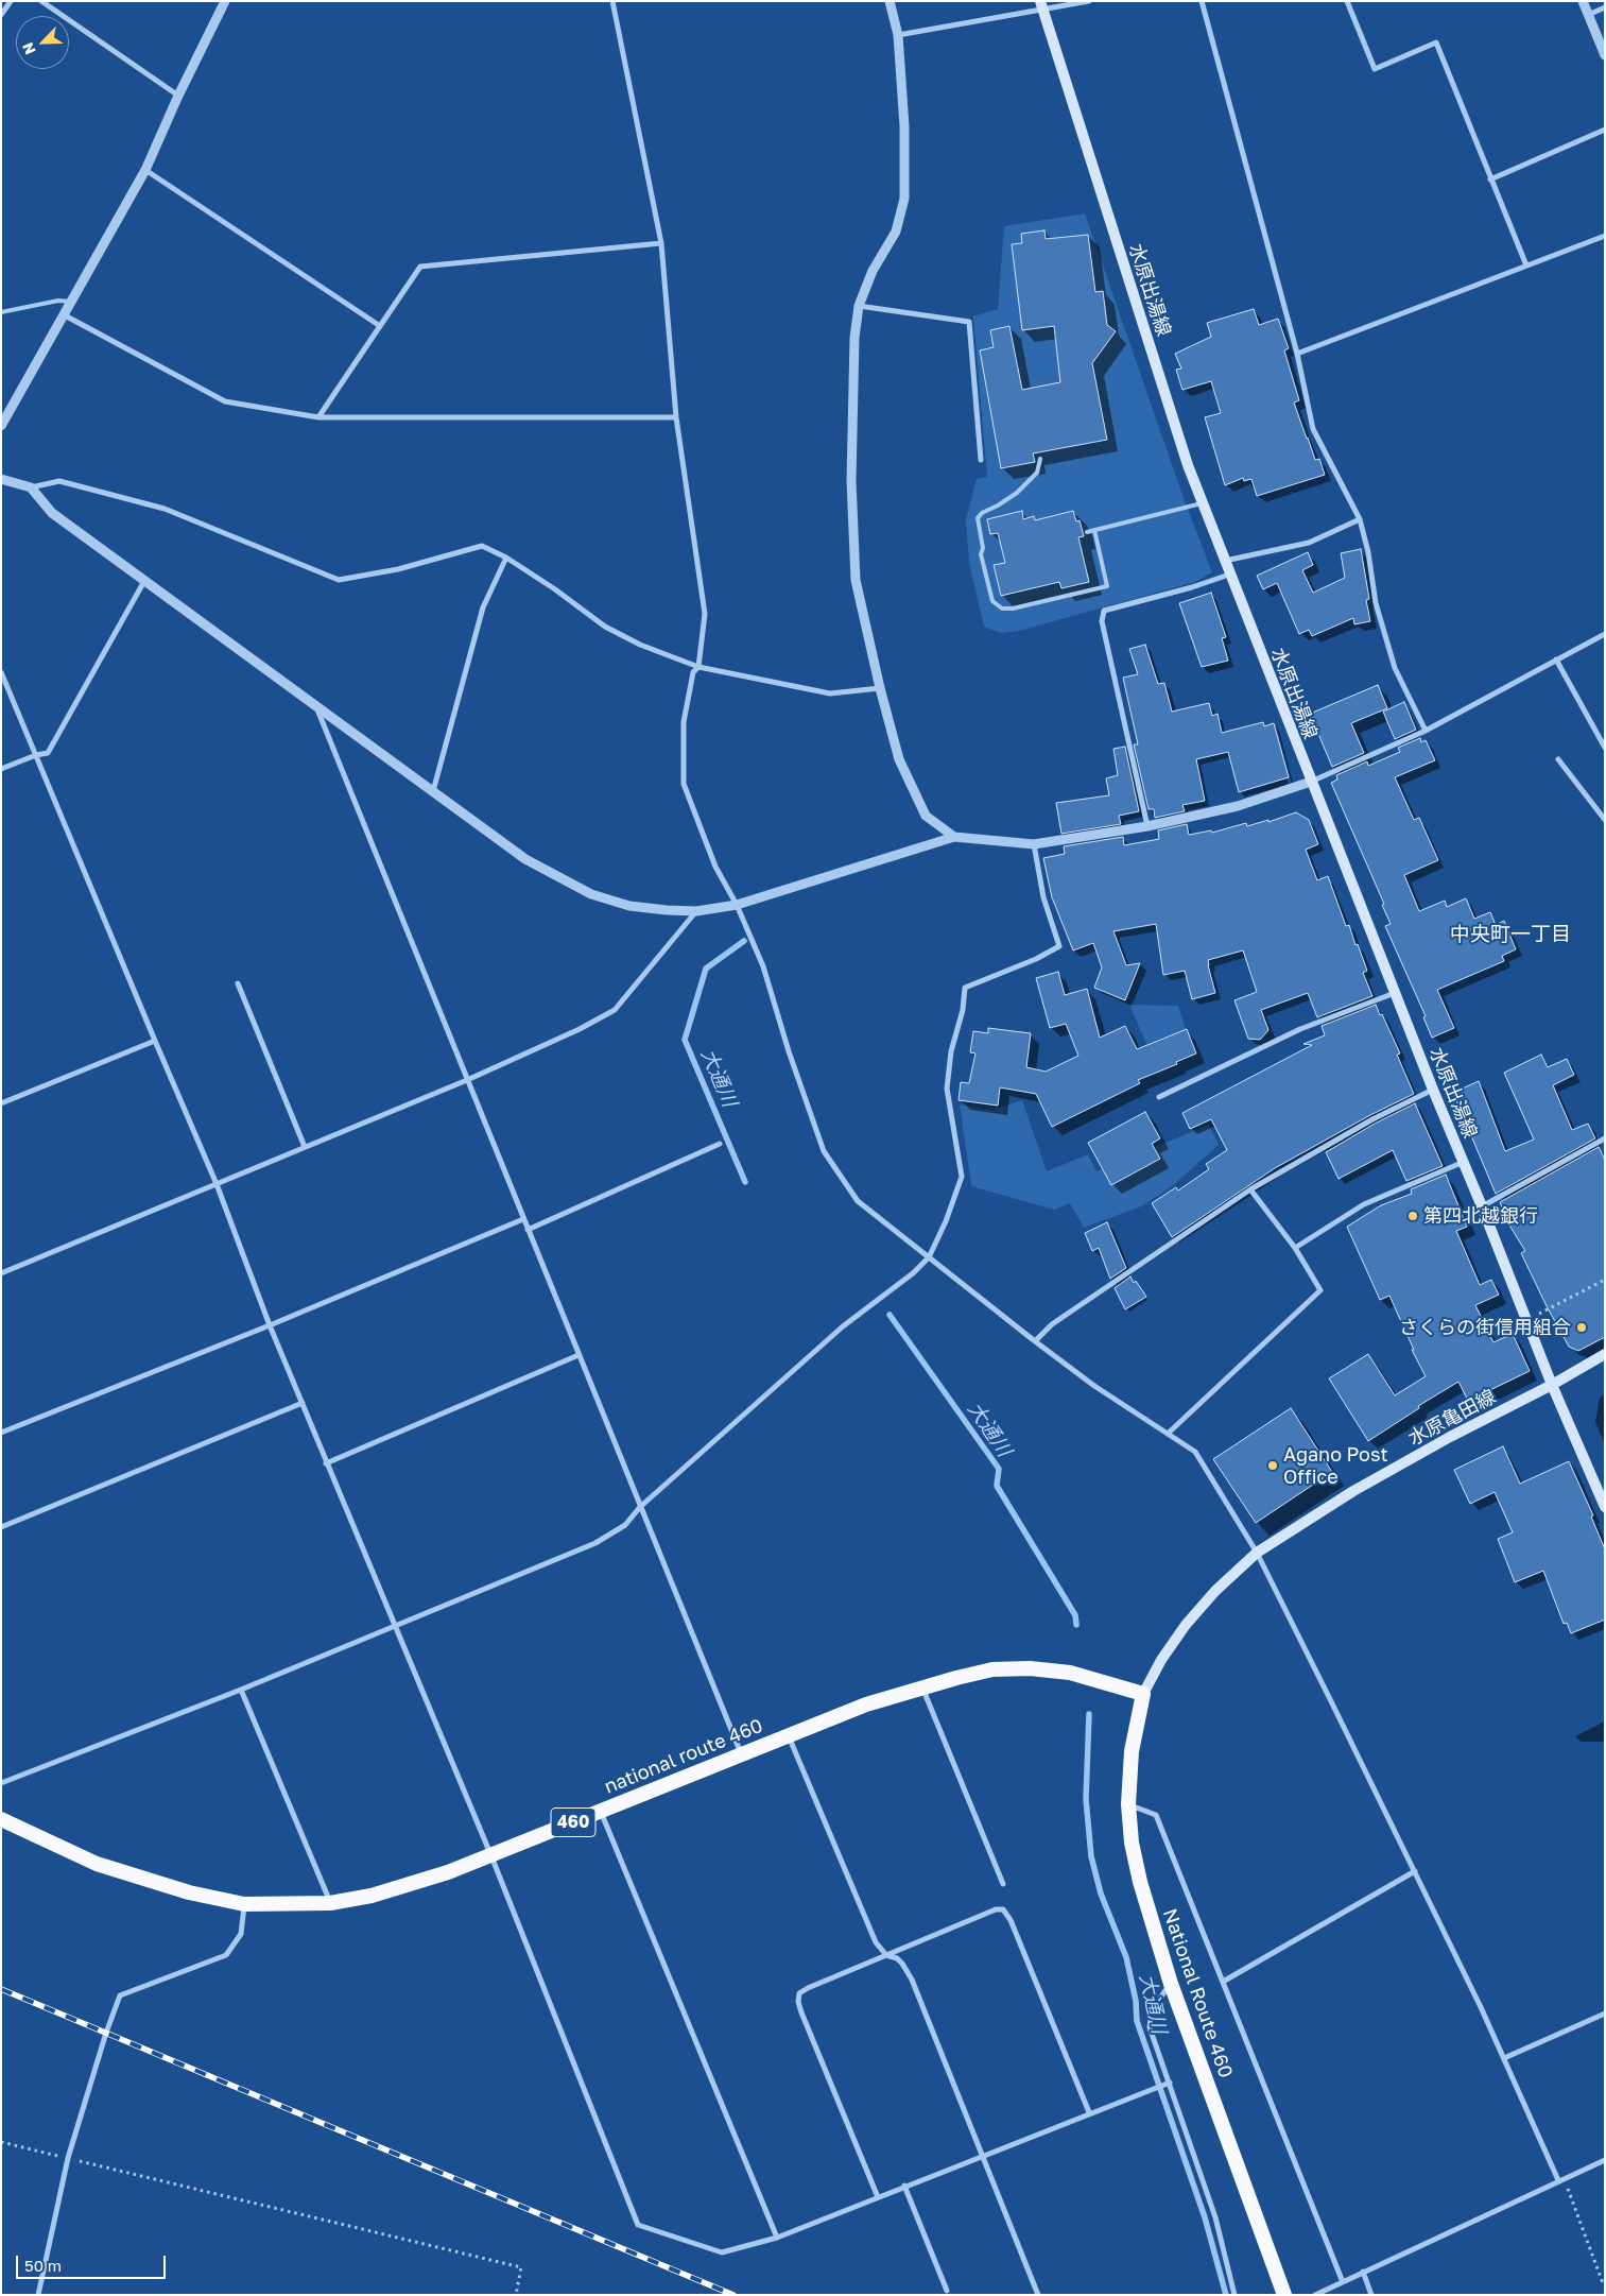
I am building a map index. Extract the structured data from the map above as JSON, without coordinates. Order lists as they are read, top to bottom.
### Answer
{
  "streets": {
    "highway": ["national route 460", "460", "National Route 460"],
    "main road": ["水原出湯線", "水原亀田線"]
  },
  "crossings": [
    ["水原出湯線", "水原亀田線"],
    ["水原亀田線", "national route 460"],
    ["水原亀田線", "National Route 460"],
    ["national route 460", "National Route 460"]
  ],
  "districts": ["中央町一丁目"],
  "water": ["大通川"],
  "places": ["第四北越銀行", "さくらの街信用組合", "Agano Post Office"],
  "scale_bar": "50 m",
  "north": "bottom left"
}
